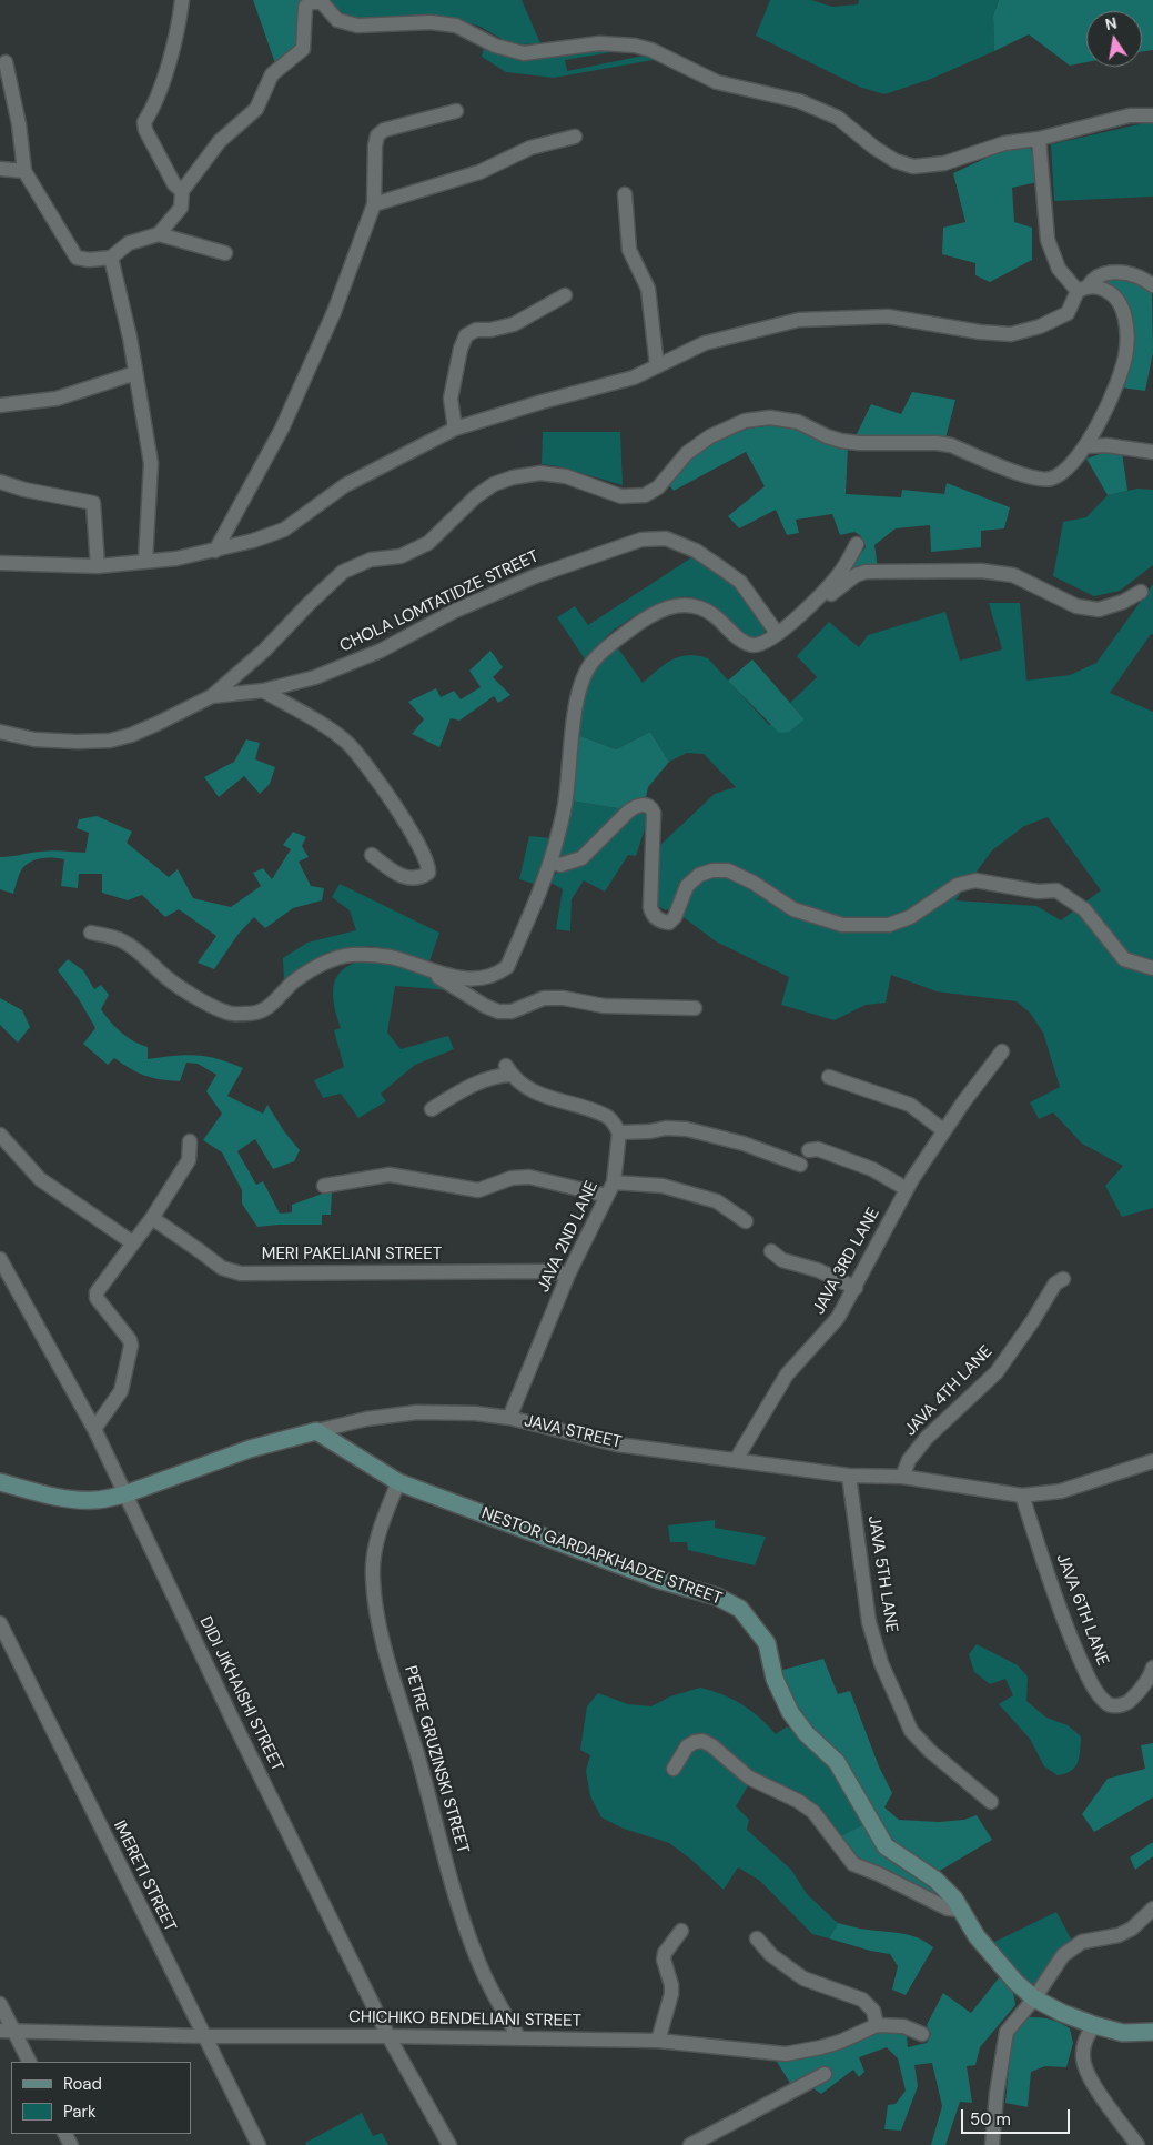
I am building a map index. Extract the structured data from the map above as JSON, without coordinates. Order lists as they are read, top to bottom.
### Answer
{
  "streets": {
    "street": [
      "CHOLA LOMTATIDZE STREET",
      "JAVA 2ND LANE",
      "MERI PAKELIANI STREET",
      "JAVA 3RD LANE",
      "JAVA 4TH LANE",
      "JAVA STREET",
      "NESTOR GARDAPKHADZE STREET",
      "JAVA 5TH LANE",
      "JAVA 6TH LANE",
      "DIDI JIKHAISHI STREET",
      "PETRE GRUZINSKI STREET",
      "IMERETI STREET",
      "CHICHIKO BENDELIANI STREET"
    ]
  },
  "crossings": [
    ["JAVA 2ND LANE", "MERI PAKELIANI STREET"],
    ["JAVA 2ND LANE", "JAVA STREET"],
    ["JAVA 3RD LANE", "JAVA STREET"],
    ["JAVA 4TH LANE", "JAVA STREET"],
    ["JAVA STREET", "NESTOR GARDAPKHADZE STREET"],
    ["JAVA STREET", "JAVA 5TH LANE"],
    ["JAVA STREET", "JAVA 6TH LANE"],
    ["JAVA STREET", "DIDI JIKHAISHI STREET"],
    ["NESTOR GARDAPKHADZE STREET", "PETRE GRUZINSKI STREET"],
    ["DIDI JIKHAISHI STREET", "CHICHIKO BENDELIANI STREET"],
    ["PETRE GRUZINSKI STREET", "CHICHIKO BENDELIANI STREET"],
    ["IMERETI STREET", "CHICHIKO BENDELIANI STREET"]
  ],
  "legend": ["Road", "Park"],
  "scale_bar": "50 m",
  "north": "top"
}
